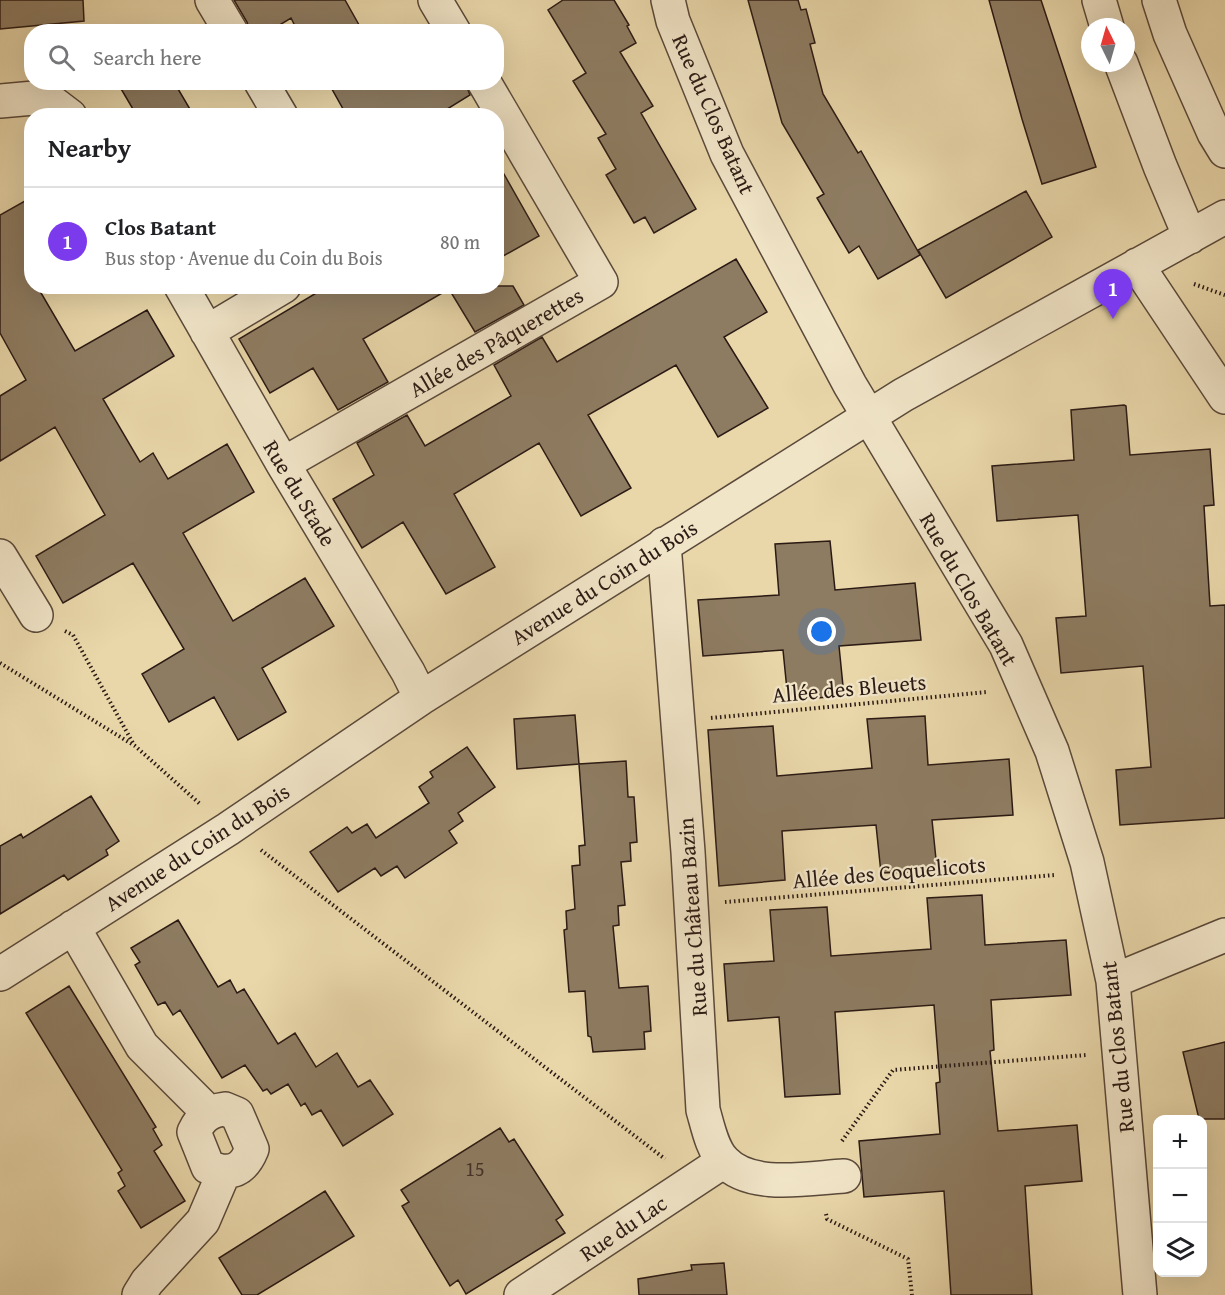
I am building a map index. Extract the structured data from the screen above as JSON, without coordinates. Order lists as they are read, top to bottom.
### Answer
{
  "streets": {
    "street": [
      "Rue du Clos Batant",
      "Allée des Pâquerettes",
      "Rue du Stade",
      "Avenue du Coin du Bois",
      "Rue du Château Bazin",
      "Rue du Lac"
    ],
    "path": ["Allée des Bleuets", "Allée des Coquelicots"]
  },
  "crossings": [
    ["Rue du Clos Batant", "Avenue du Coin du Bois"],
    ["Rue du Clos Batant", "Allée des Bleuets"],
    ["Rue du Clos Batant", "Allée des Coquelicots"],
    ["Allée des Pâquerettes", "Rue du Stade"],
    ["Rue du Stade", "Avenue du Coin du Bois"],
    ["Avenue du Coin du Bois", "Rue du Château Bazin"],
    ["Allée des Bleuets", "Rue du Château Bazin"],
    ["Allée des Coquelicots", "Rue du Château Bazin"],
    ["Rue du Château Bazin", "Rue du Lac"]
  ],
  "house_numbers": ["15"],
  "north": "top",
  "page": {
    "search": "Search here",
    "heading": "Nearby",
    "list": [
      {
        "mark": "1",
        "name": "Clos Batant",
        "note": "Bus stop · Avenue du Coin du Bois",
        "value": "80 m"
      }
    ],
    "pins": "1",
    "map_buttons": ["+", "−"]
  }
}
